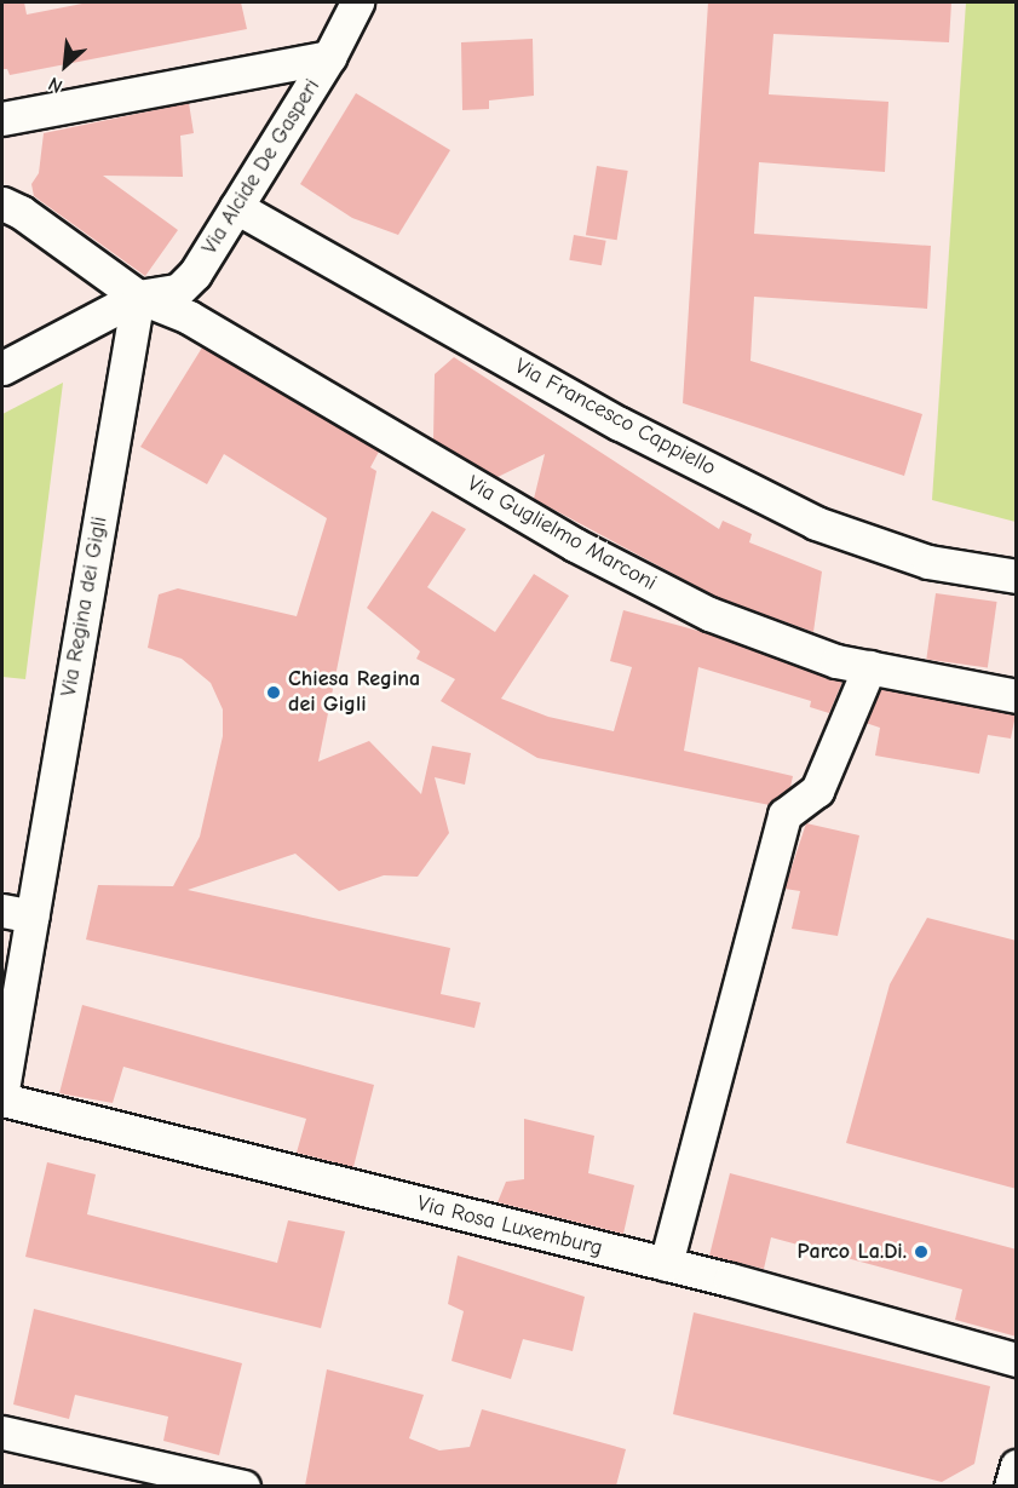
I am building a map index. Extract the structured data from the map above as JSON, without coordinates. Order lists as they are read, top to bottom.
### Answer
{
  "streets": {
    "street": [
      "Via Alcide De Gasperi",
      "Via Francesco Cappiello",
      "Via Guglielmo Marconi",
      "Via Regina dei Gigli",
      "Via Rosa Luxemburg"
    ]
  },
  "crossings": [
    ["Via Alcide De Gasperi", "Via Francesco Cappiello"],
    ["Via Alcide De Gasperi", "Via Guglielmo Marconi"],
    ["Via Alcide De Gasperi", "Via Regina dei Gigli"],
    ["Via Guglielmo Marconi", "Via Regina dei Gigli"]
  ],
  "places": ["Chiesa Regina dei Gigli", "Parco La.Di."],
  "north": "bottom left"
}
